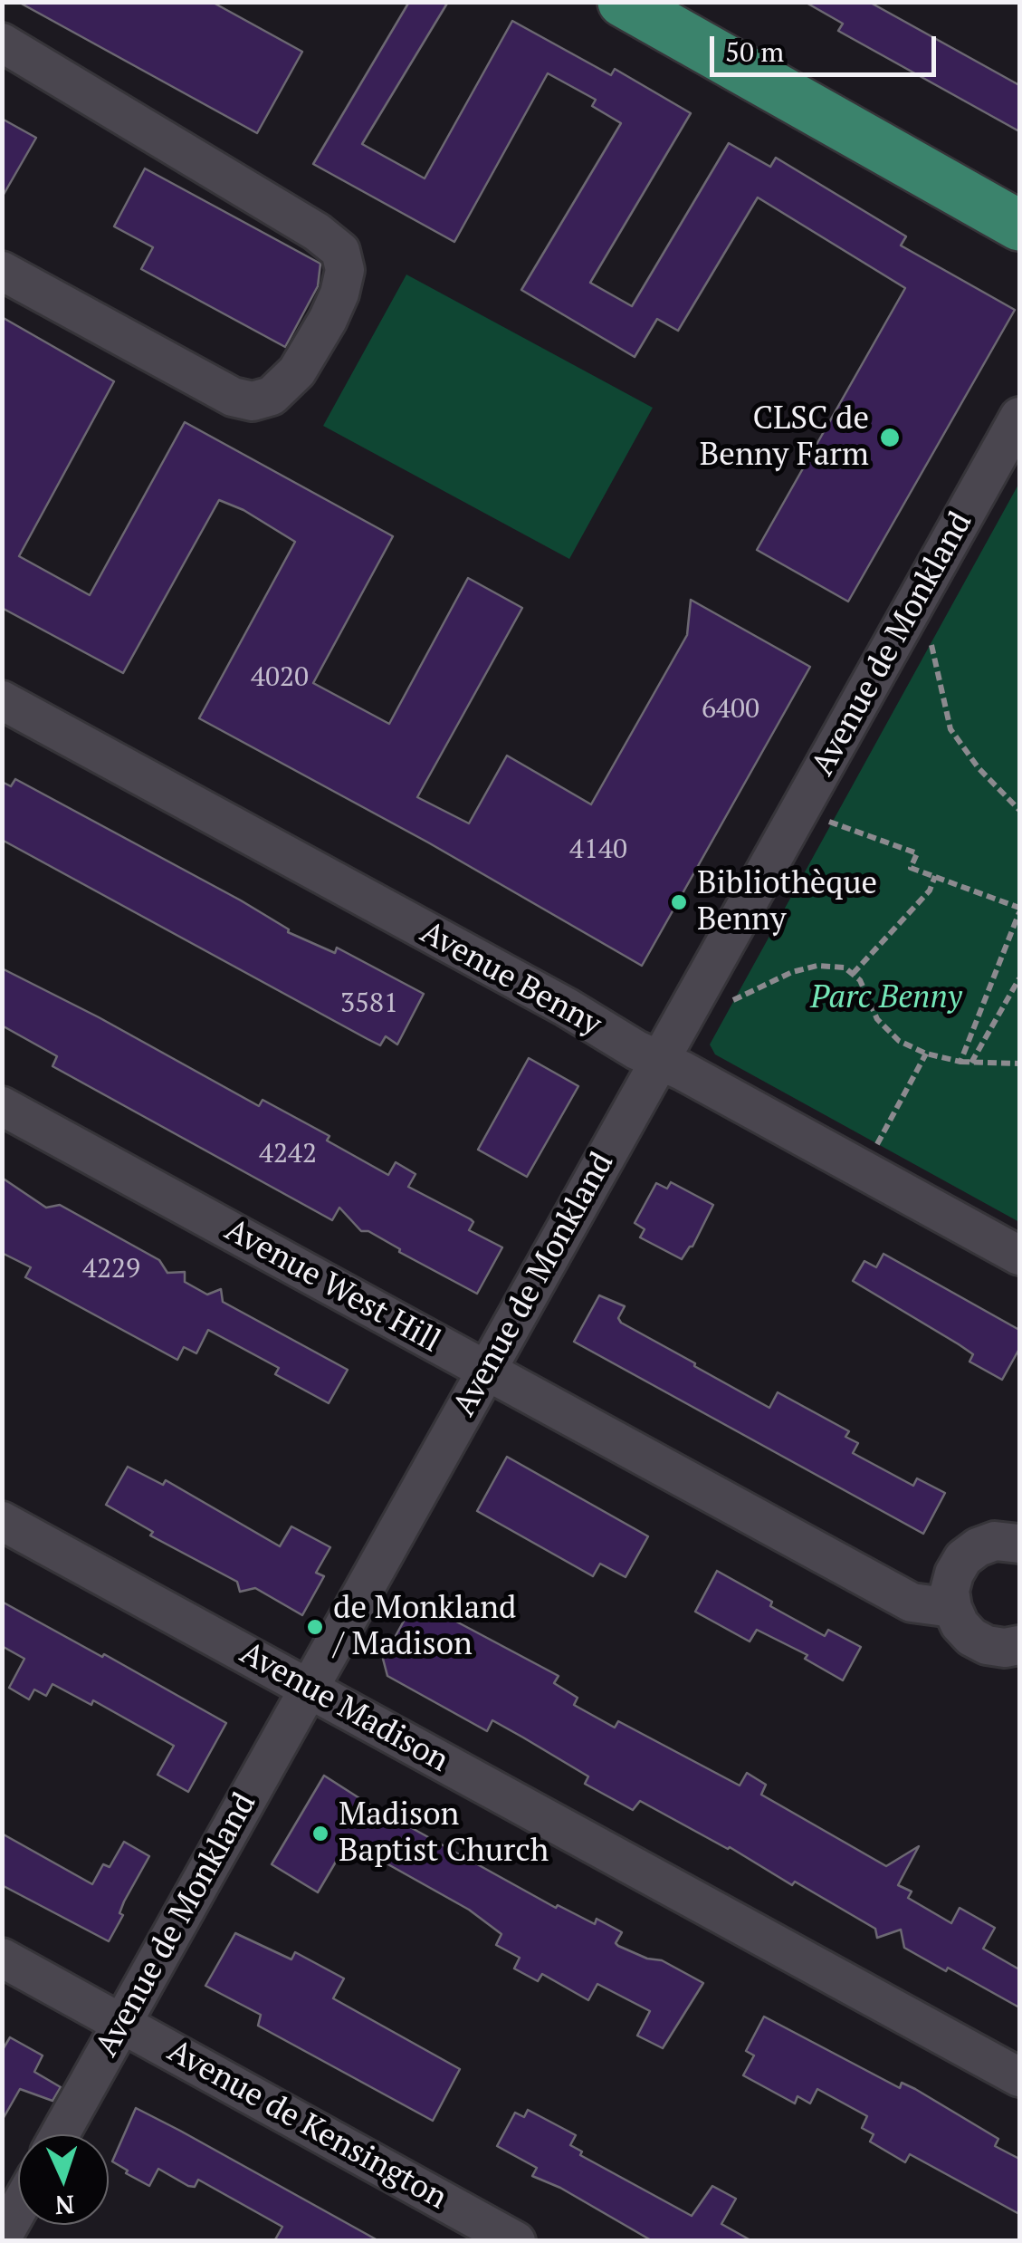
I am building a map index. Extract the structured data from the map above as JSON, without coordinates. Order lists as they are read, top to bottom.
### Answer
{
  "streets": {
    "street": [
      "Avenue de Monkland",
      "Avenue Benny",
      "Avenue West Hill",
      "Avenue Madison",
      "Avenue de Kensington"
    ]
  },
  "crossings": [
    ["Avenue de Monkland", "Avenue Benny"],
    ["Avenue de Monkland", "Avenue West Hill"],
    ["Avenue de Monkland", "Avenue Madison"],
    ["Avenue de Monkland", "Avenue de Kensington"]
  ],
  "parks": ["Parc Benny"],
  "places": [
    "CLSC de Benny Farm",
    "Bibliothèque Benny",
    "de Monkland / Madison",
    "Madison Baptist Church"
  ],
  "house_numbers": [
    "4020",
    "6400",
    "4140",
    "3581",
    "4242",
    "4229"
  ],
  "scale_bar": "50 m",
  "north": "bottom"
}
